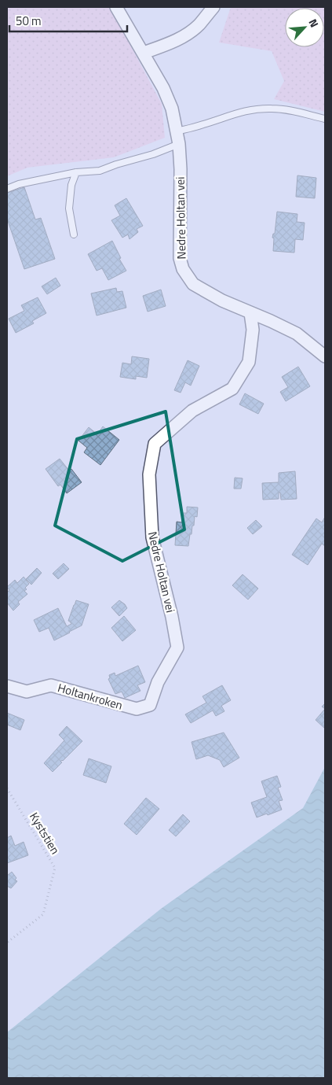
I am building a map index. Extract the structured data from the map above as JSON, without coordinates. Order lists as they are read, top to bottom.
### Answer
{
  "streets": {
    "street": ["Nedre Holtan vei", "Holtankroken"],
    "path": ["Kyststien"]
  },
  "crossings": [
    ["Nedre Holtan vei", "Holtankroken"]
  ],
  "scale_bar": "50 m",
  "north": "top right"
}
